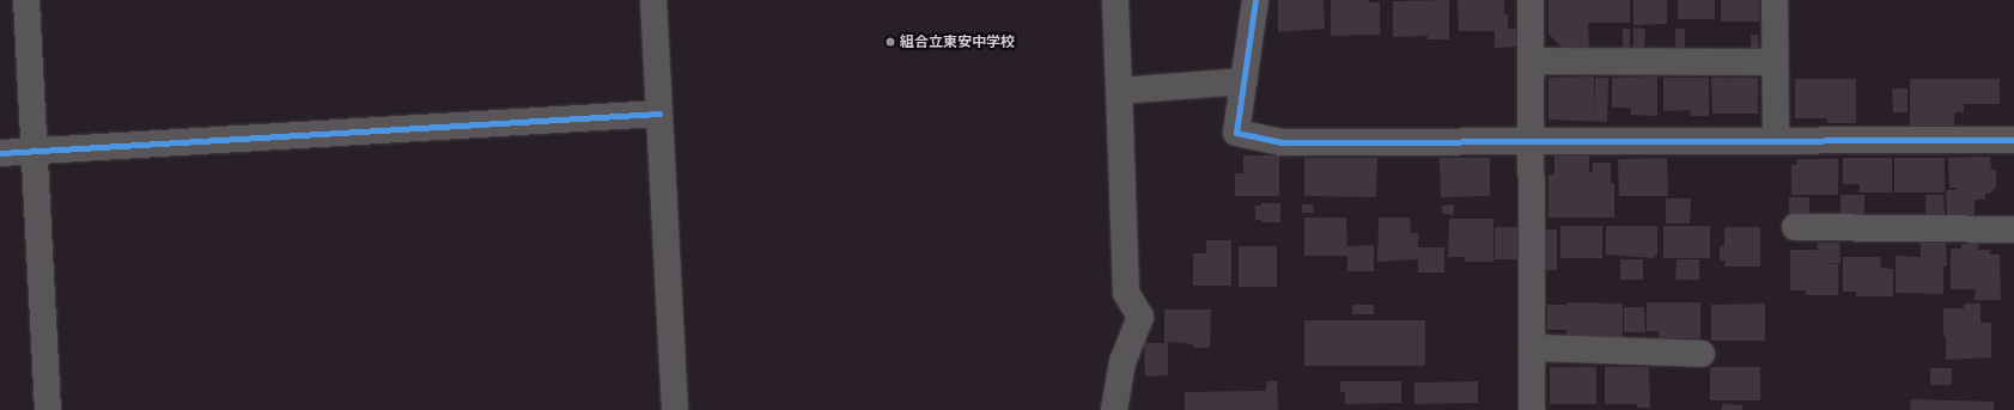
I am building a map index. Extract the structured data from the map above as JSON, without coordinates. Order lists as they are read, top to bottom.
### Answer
{
  "places": ["組合立東安中学校"]
}
